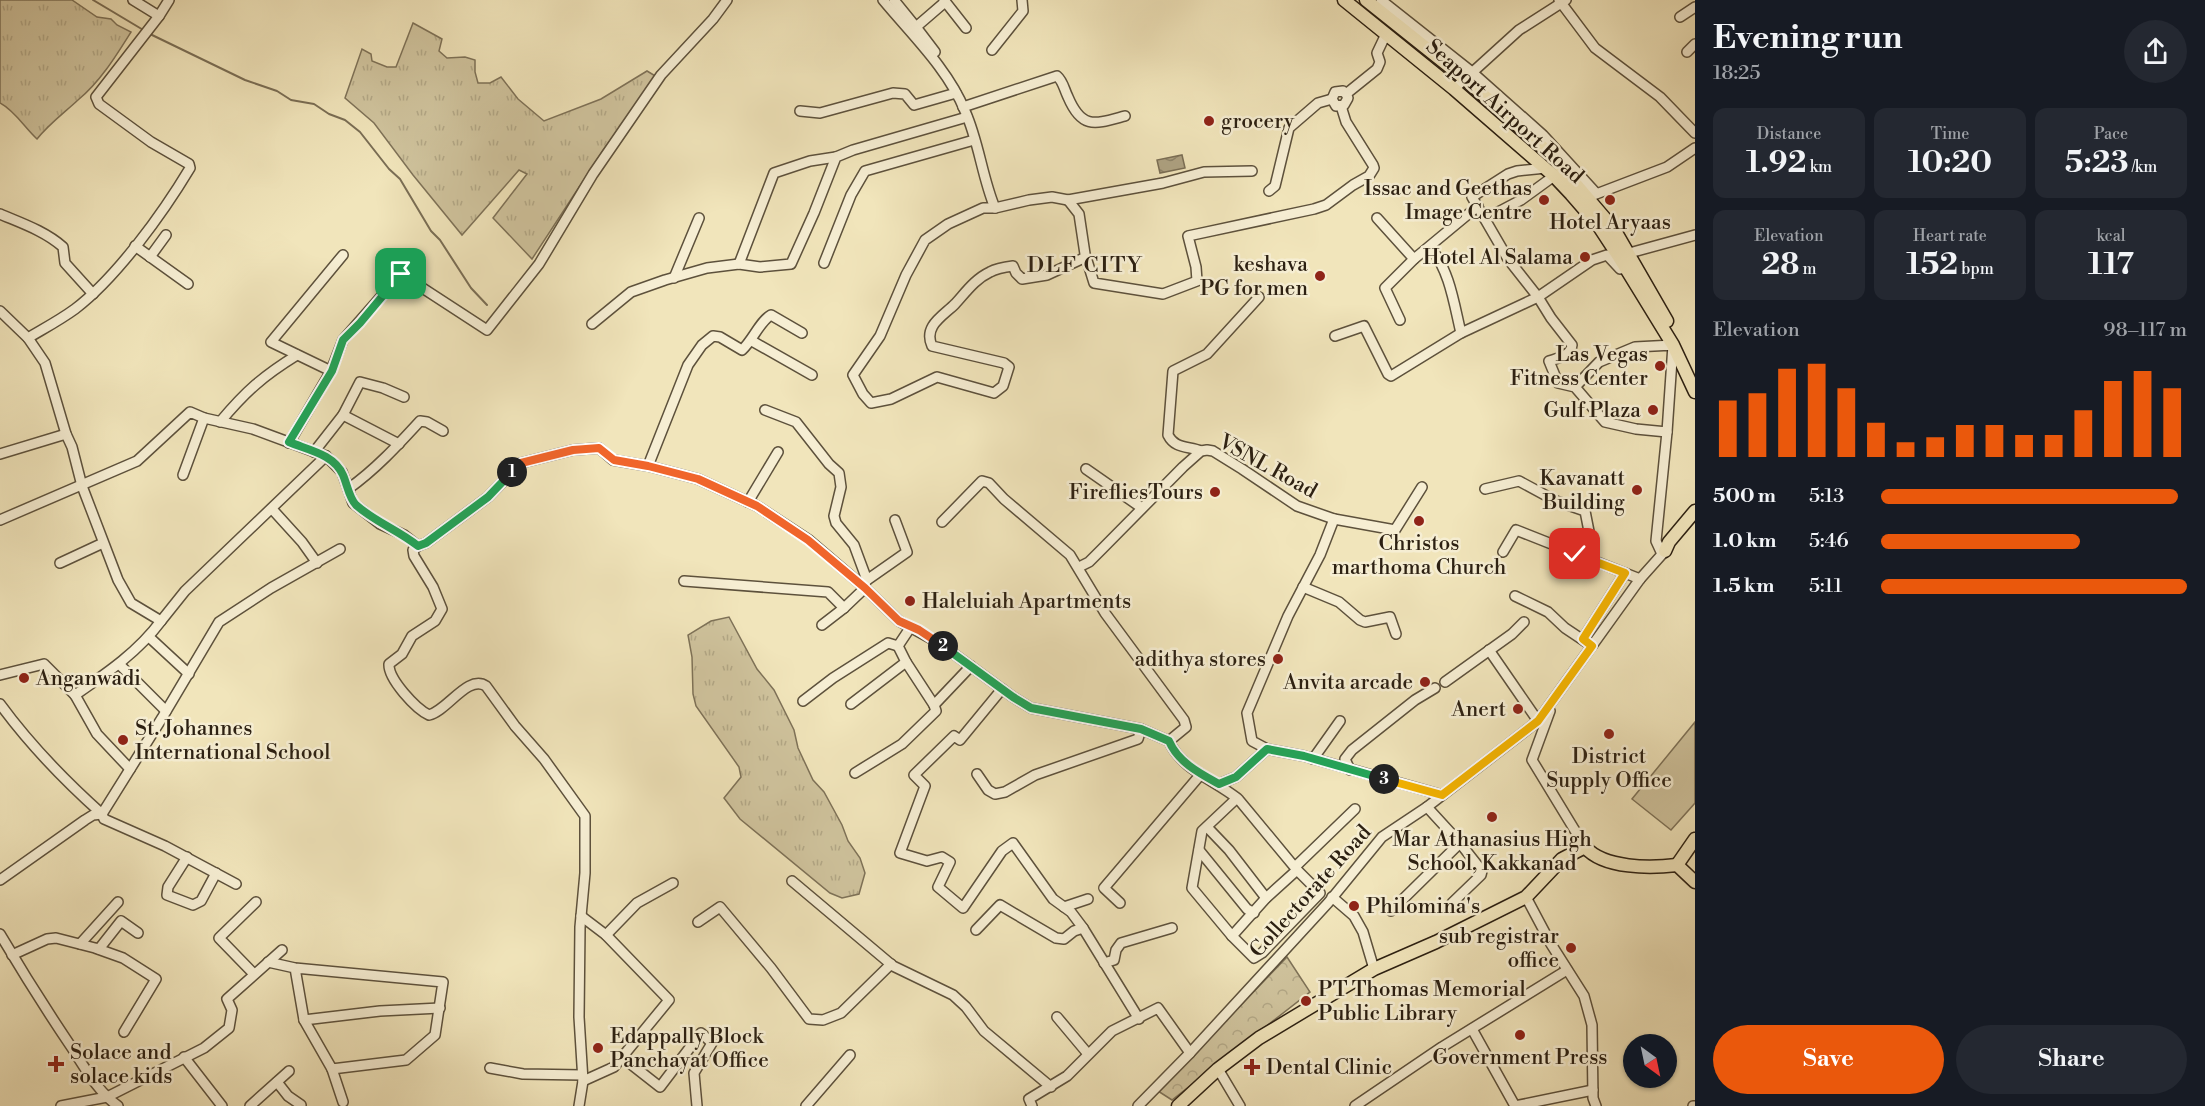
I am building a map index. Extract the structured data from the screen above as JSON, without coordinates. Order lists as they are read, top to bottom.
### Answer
{
  "streets": {
    "main road": ["Seaport Airport Road", "Collectorate Road"],
    "street": ["VSNL Road"]
  },
  "districts": ["DLF CITY"],
  "places": {
    "other": [
      "grocery",
      "Issac and Geethas Image Centre",
      "Hotel Aryaas",
      "Hotel Al Salama",
      "keshava PG for men",
      "Las Vegas Fitness Center",
      "Gulf Plaza",
      "Kavanatt Building",
      "FirefliesTours",
      "Christos marthoma Church",
      "Haleluiah Apartments",
      "adithya stores",
      "Anganwadi",
      "Anvita arcade",
      "Anert",
      "District Supply Office",
      "St. Johannes International School",
      "Mar Athanasius High School, Kakkanad",
      "Philomina's",
      "sub registrar office",
      "PT Thomas Memorial Public Library",
      "Government Press",
      "Edappally Block Panchayat Office"
    ],
    "health": ["Solace and solace kids", "Dental Clinic"]
  },
  "north": "bottom right",
  "page": {
    "heading": ["Evening run", "18:25"],
    "stats": [
      ["Distance", "1.92 km"],
      ["Time", "10:20"],
      ["Pace", "5:23 /km"],
      ["Elevation", "28 m"],
      ["Heart rate", "152 bpm"],
      ["kcal", "117"]
    ],
    "chart": ["Elevation", "98–117 m"],
    "pins": ["1", "2", "3"],
    "list": [
      {
        "name": "500 m",
        "note": "5:13"
      },
      {
        "name": "1.0 km",
        "note": "5:46"
      },
      {
        "name": "1.5 km",
        "note": "5:11"
      }
    ],
    "buttons": ["Save", "Share"]
  }
}
